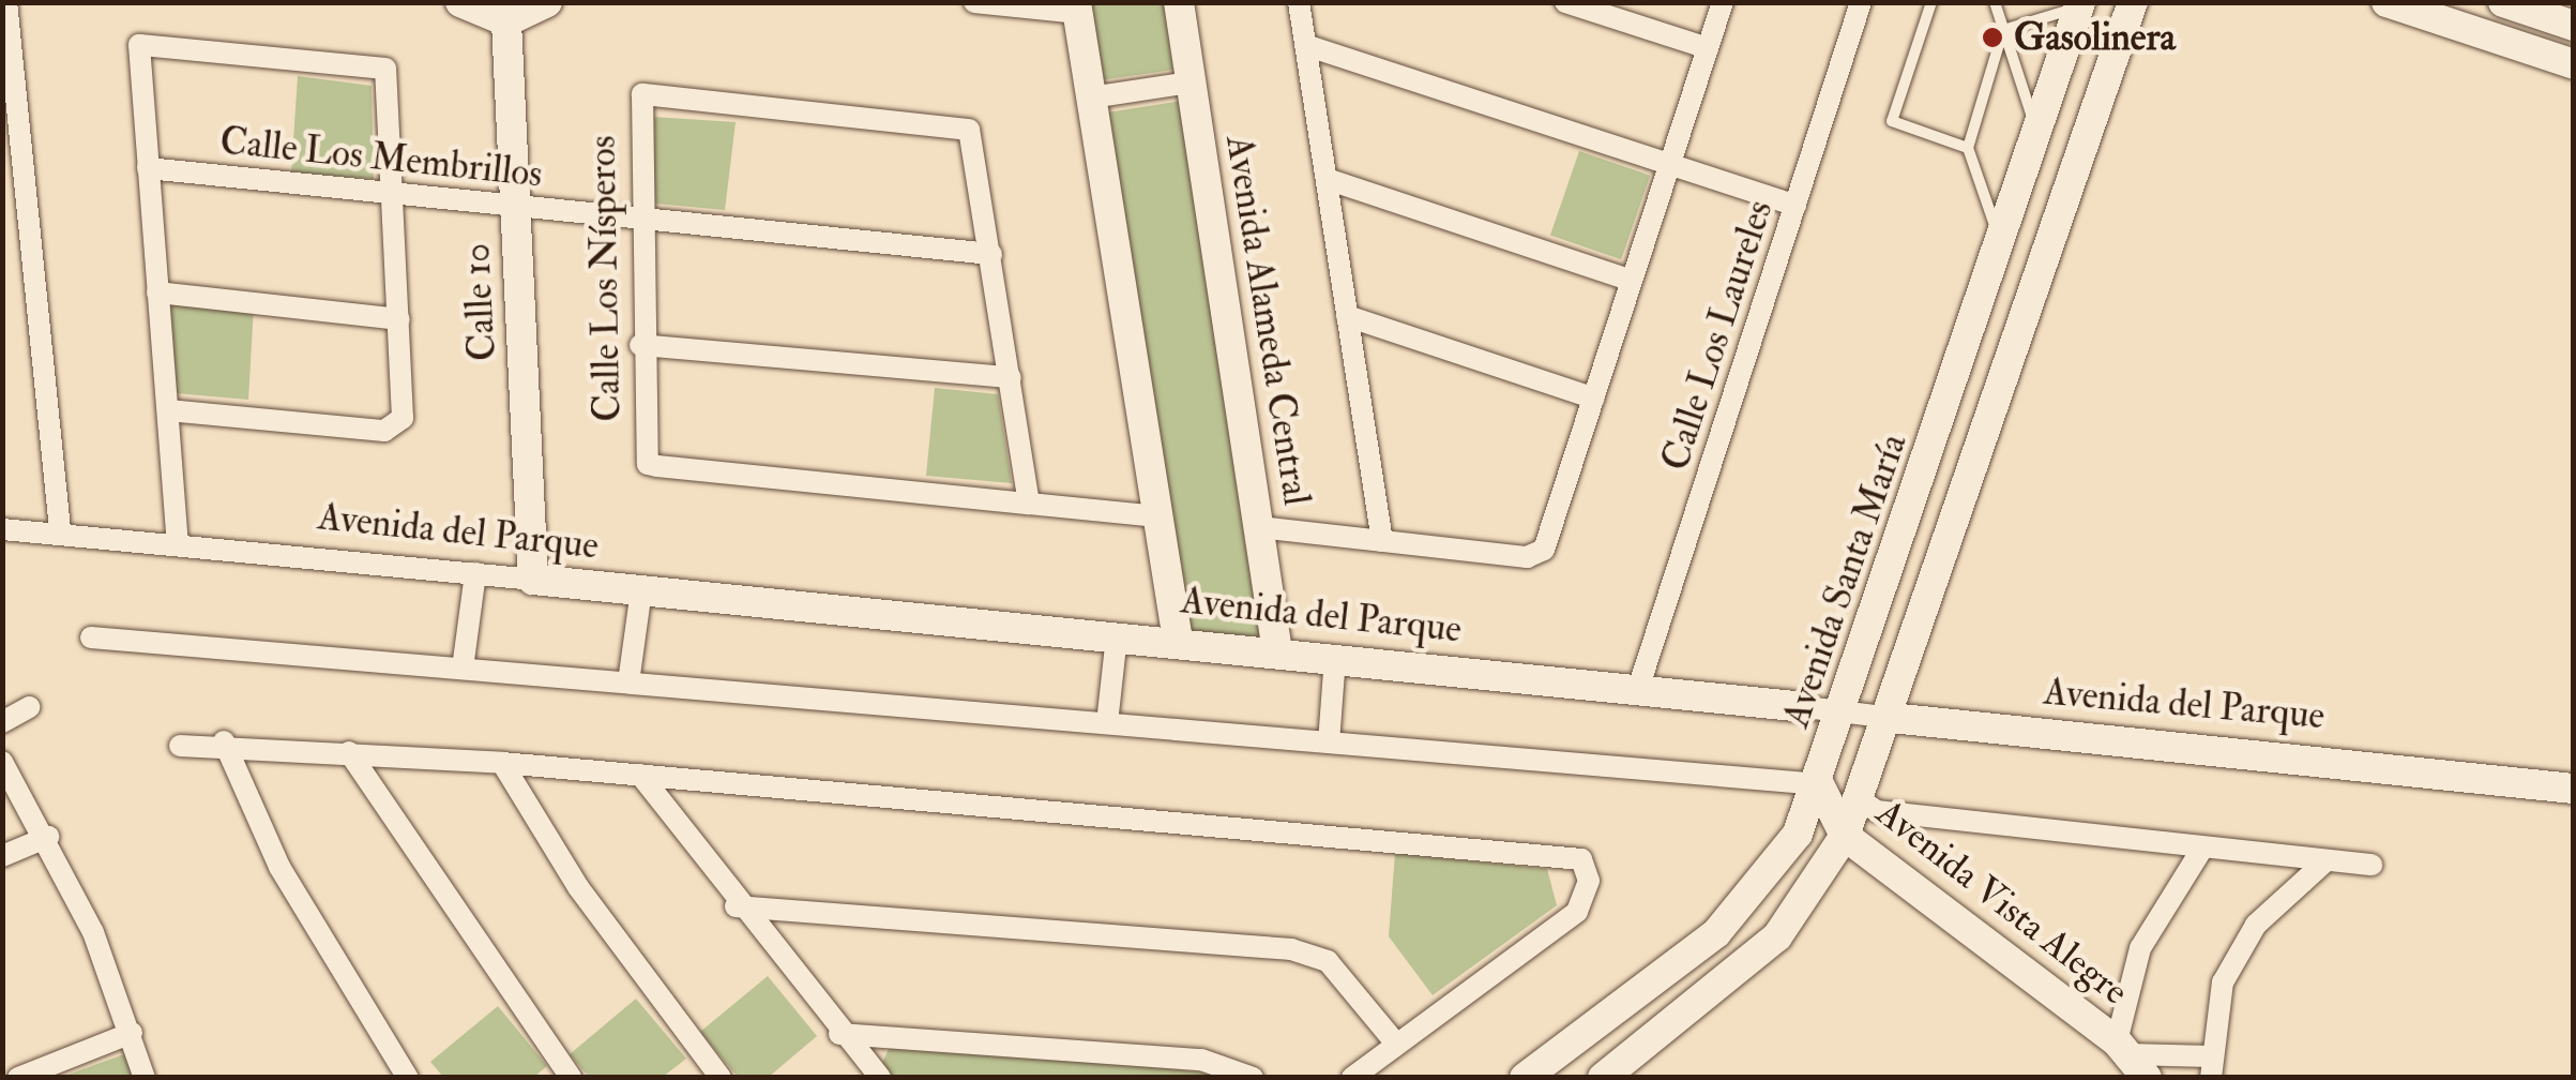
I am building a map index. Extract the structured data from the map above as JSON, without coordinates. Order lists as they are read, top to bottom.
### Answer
{
  "streets": {
    "street": [
      "Calle Los Membrillos",
      "Calle Los Nísperos",
      "Calle 10",
      "Avenida Alameda Central",
      "Calle Los Laureles",
      "Avenida del Parque",
      "Avenida Santa María",
      "Avenida Vista Alegre"
    ]
  },
  "crossings": [
    ["Calle Los Membrillos", "Calle Los Nísperos"],
    ["Calle Los Membrillos", "Calle 10"],
    ["Calle 10", "Avenida del Parque"],
    ["Avenida Alameda Central", "Avenida del Parque"],
    ["Calle Los Laureles", "Avenida del Parque"],
    ["Avenida del Parque", "Avenida Santa María"],
    ["Avenida Santa María", "Avenida Vista Alegre"]
  ],
  "places": ["Gasolinera"]
}
